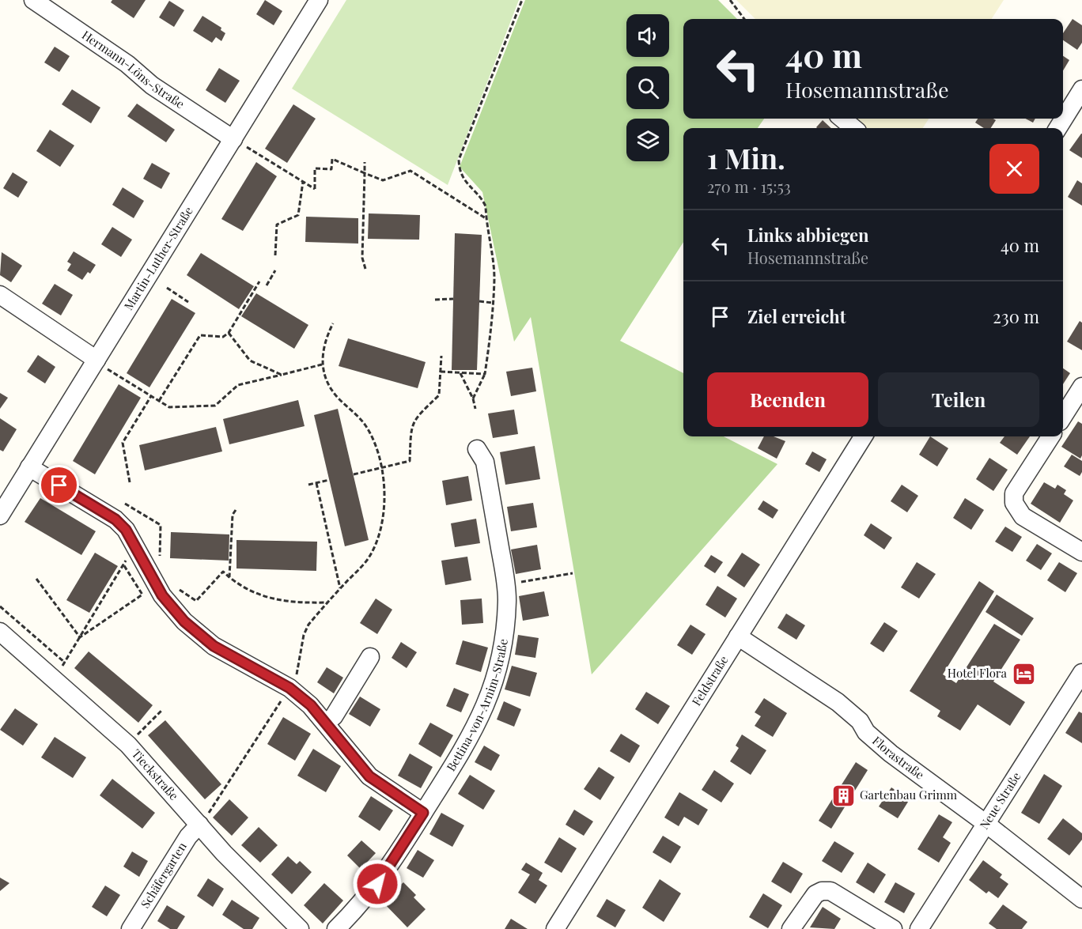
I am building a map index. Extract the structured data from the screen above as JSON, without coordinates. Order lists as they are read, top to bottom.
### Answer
{
  "streets": {
    "street": [
      "Hermann-Löns-Straße",
      "Martin-Luther-Straße",
      "Feldstraße",
      "Bettina-von-Arnim-Straße",
      "Florastraße",
      "Tieckstraße",
      "Neue Straße",
      "Schäfergarten"
    ]
  },
  "crossings": [
    ["Hermann-Löns-Straße", "Martin-Luther-Straße"],
    ["Feldstraße", "Florastraße"],
    ["Florastraße", "Neue Straße"],
    ["Tieckstraße", "Schäfergarten"]
  ],
  "places": {
    "hotel": ["Hotel Flora"],
    "building": ["Gartenbau Grimm"]
  },
  "page": {
    "turn": ["40 m", "Hosemannstraße"],
    "heading": ["1 Min.", "270 m · 15:53"],
    "list": [
      {
        "name": "Links abbiegen",
        "note": "Hosemannstraße",
        "value": "40 m"
      },
      {
        "name": "Ziel erreicht",
        "value": "230 m"
      }
    ],
    "buttons": ["Beenden", "Teilen"]
  }
}
